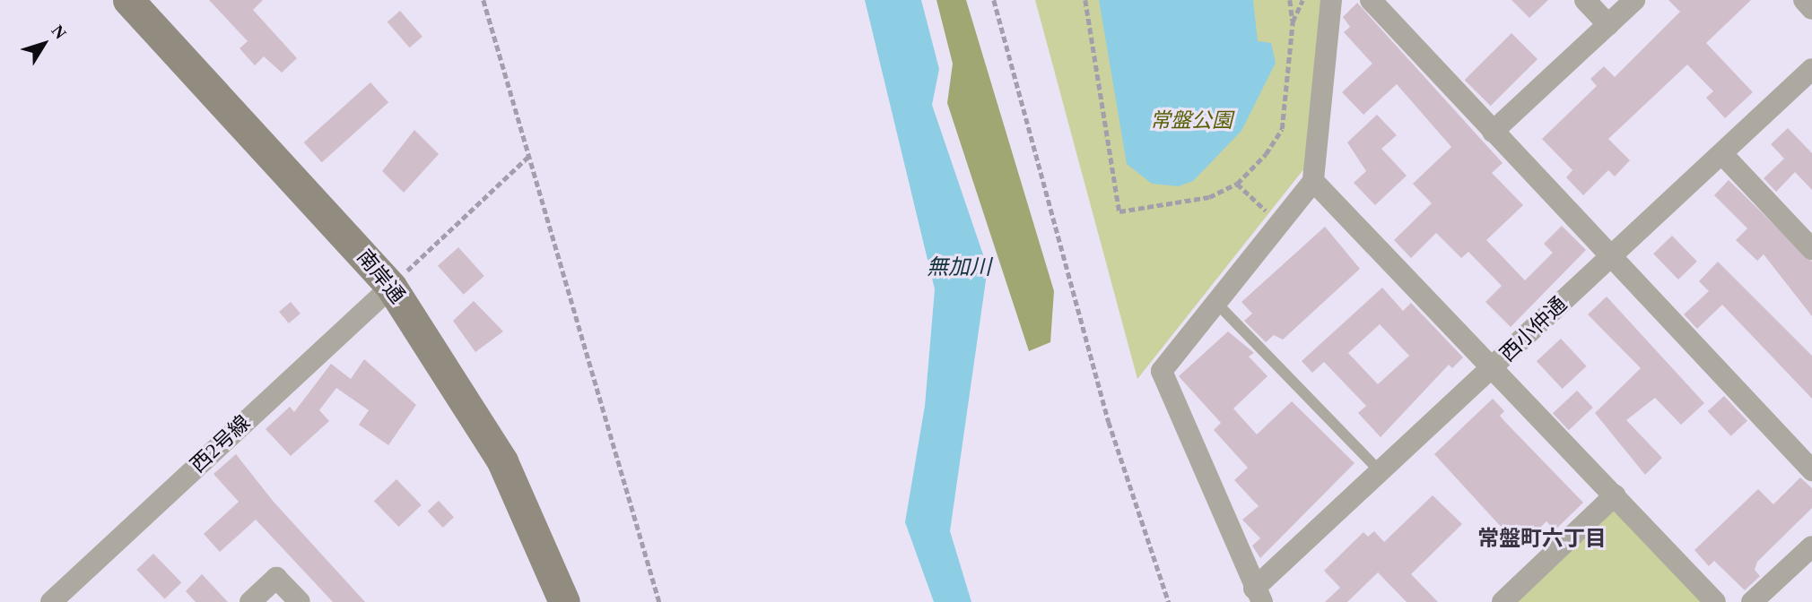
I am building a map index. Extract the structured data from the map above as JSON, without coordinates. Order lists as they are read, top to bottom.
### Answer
{
  "streets": {
    "main road": ["南岸通"],
    "street": ["西小仲通", "西2号線"]
  },
  "crossings": [
    ["南岸通", "西2号線"]
  ],
  "districts": ["常盤町六丁目"],
  "water": ["無加川"],
  "parks": ["常盤公園"],
  "north": "top right"
}
